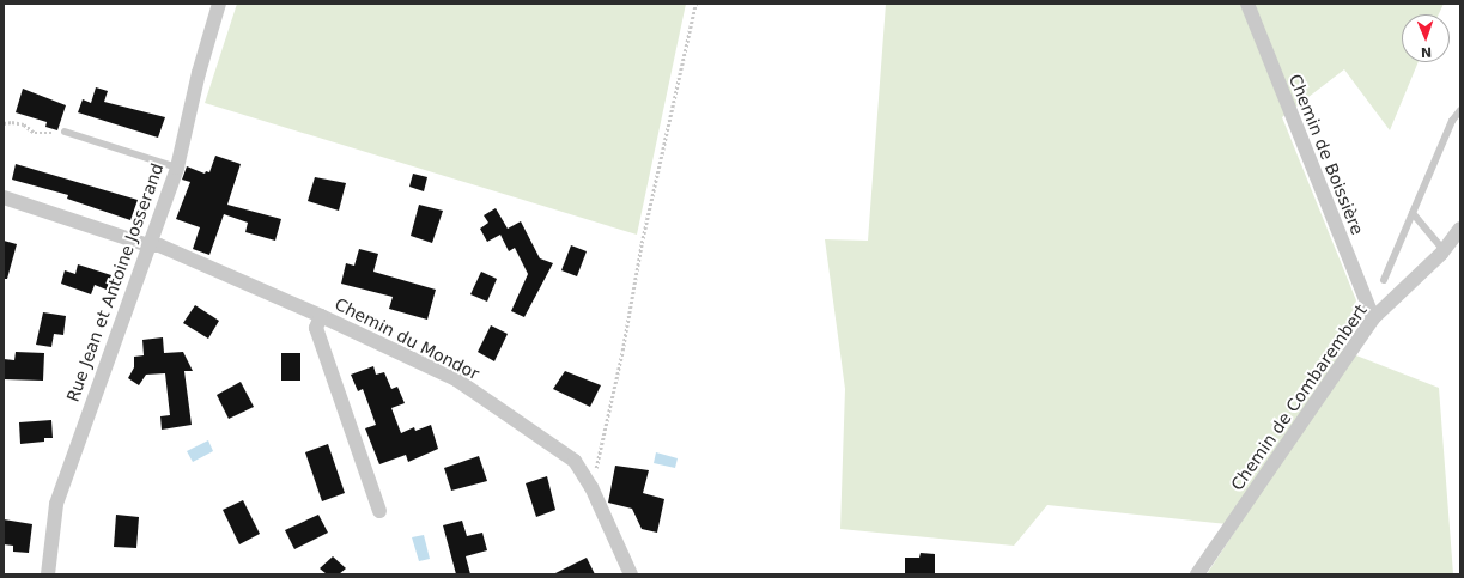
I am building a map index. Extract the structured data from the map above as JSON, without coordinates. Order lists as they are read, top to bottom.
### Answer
{
  "streets": {
    "street": [
      "Chemin de Boissière",
      "Rue Jean et Antoine Josserand",
      "Chemin du Mondor",
      "Chemin de Combarembert"
    ]
  },
  "crossings": [
    ["Chemin de Boissière", "Chemin de Combarembert"],
    ["Rue Jean et Antoine Josserand", "Chemin du Mondor"]
  ],
  "north": "bottom"
}
